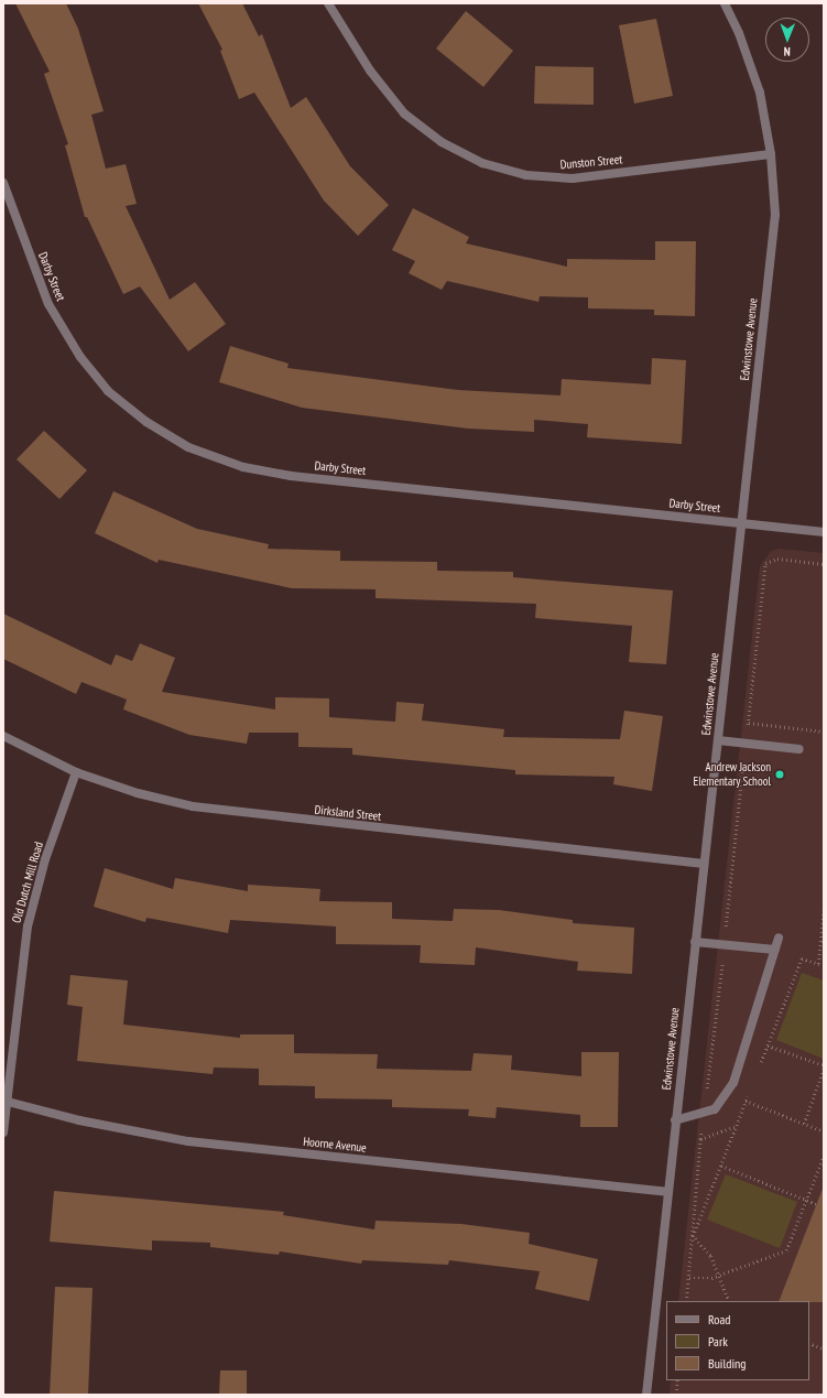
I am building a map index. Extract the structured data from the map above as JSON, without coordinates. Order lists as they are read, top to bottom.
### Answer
{
  "streets": {
    "street": [
      "Dunston Street",
      "Darby Street",
      "Edwinstowe Avenue",
      "Dirksland Street",
      "Old Dutch Mill Road",
      "Hoorne Avenue"
    ]
  },
  "crossings": [
    ["Dunston Street", "Edwinstowe Avenue"],
    ["Darby Street", "Edwinstowe Avenue"],
    ["Edwinstowe Avenue", "Dirksland Street"],
    ["Edwinstowe Avenue", "Hoorne Avenue"],
    ["Dirksland Street", "Old Dutch Mill Road"],
    ["Old Dutch Mill Road", "Hoorne Avenue"]
  ],
  "places": ["Andrew Jackson Elementary School"],
  "legend": ["Road", "Park", "Building"],
  "north": "bottom"
}
